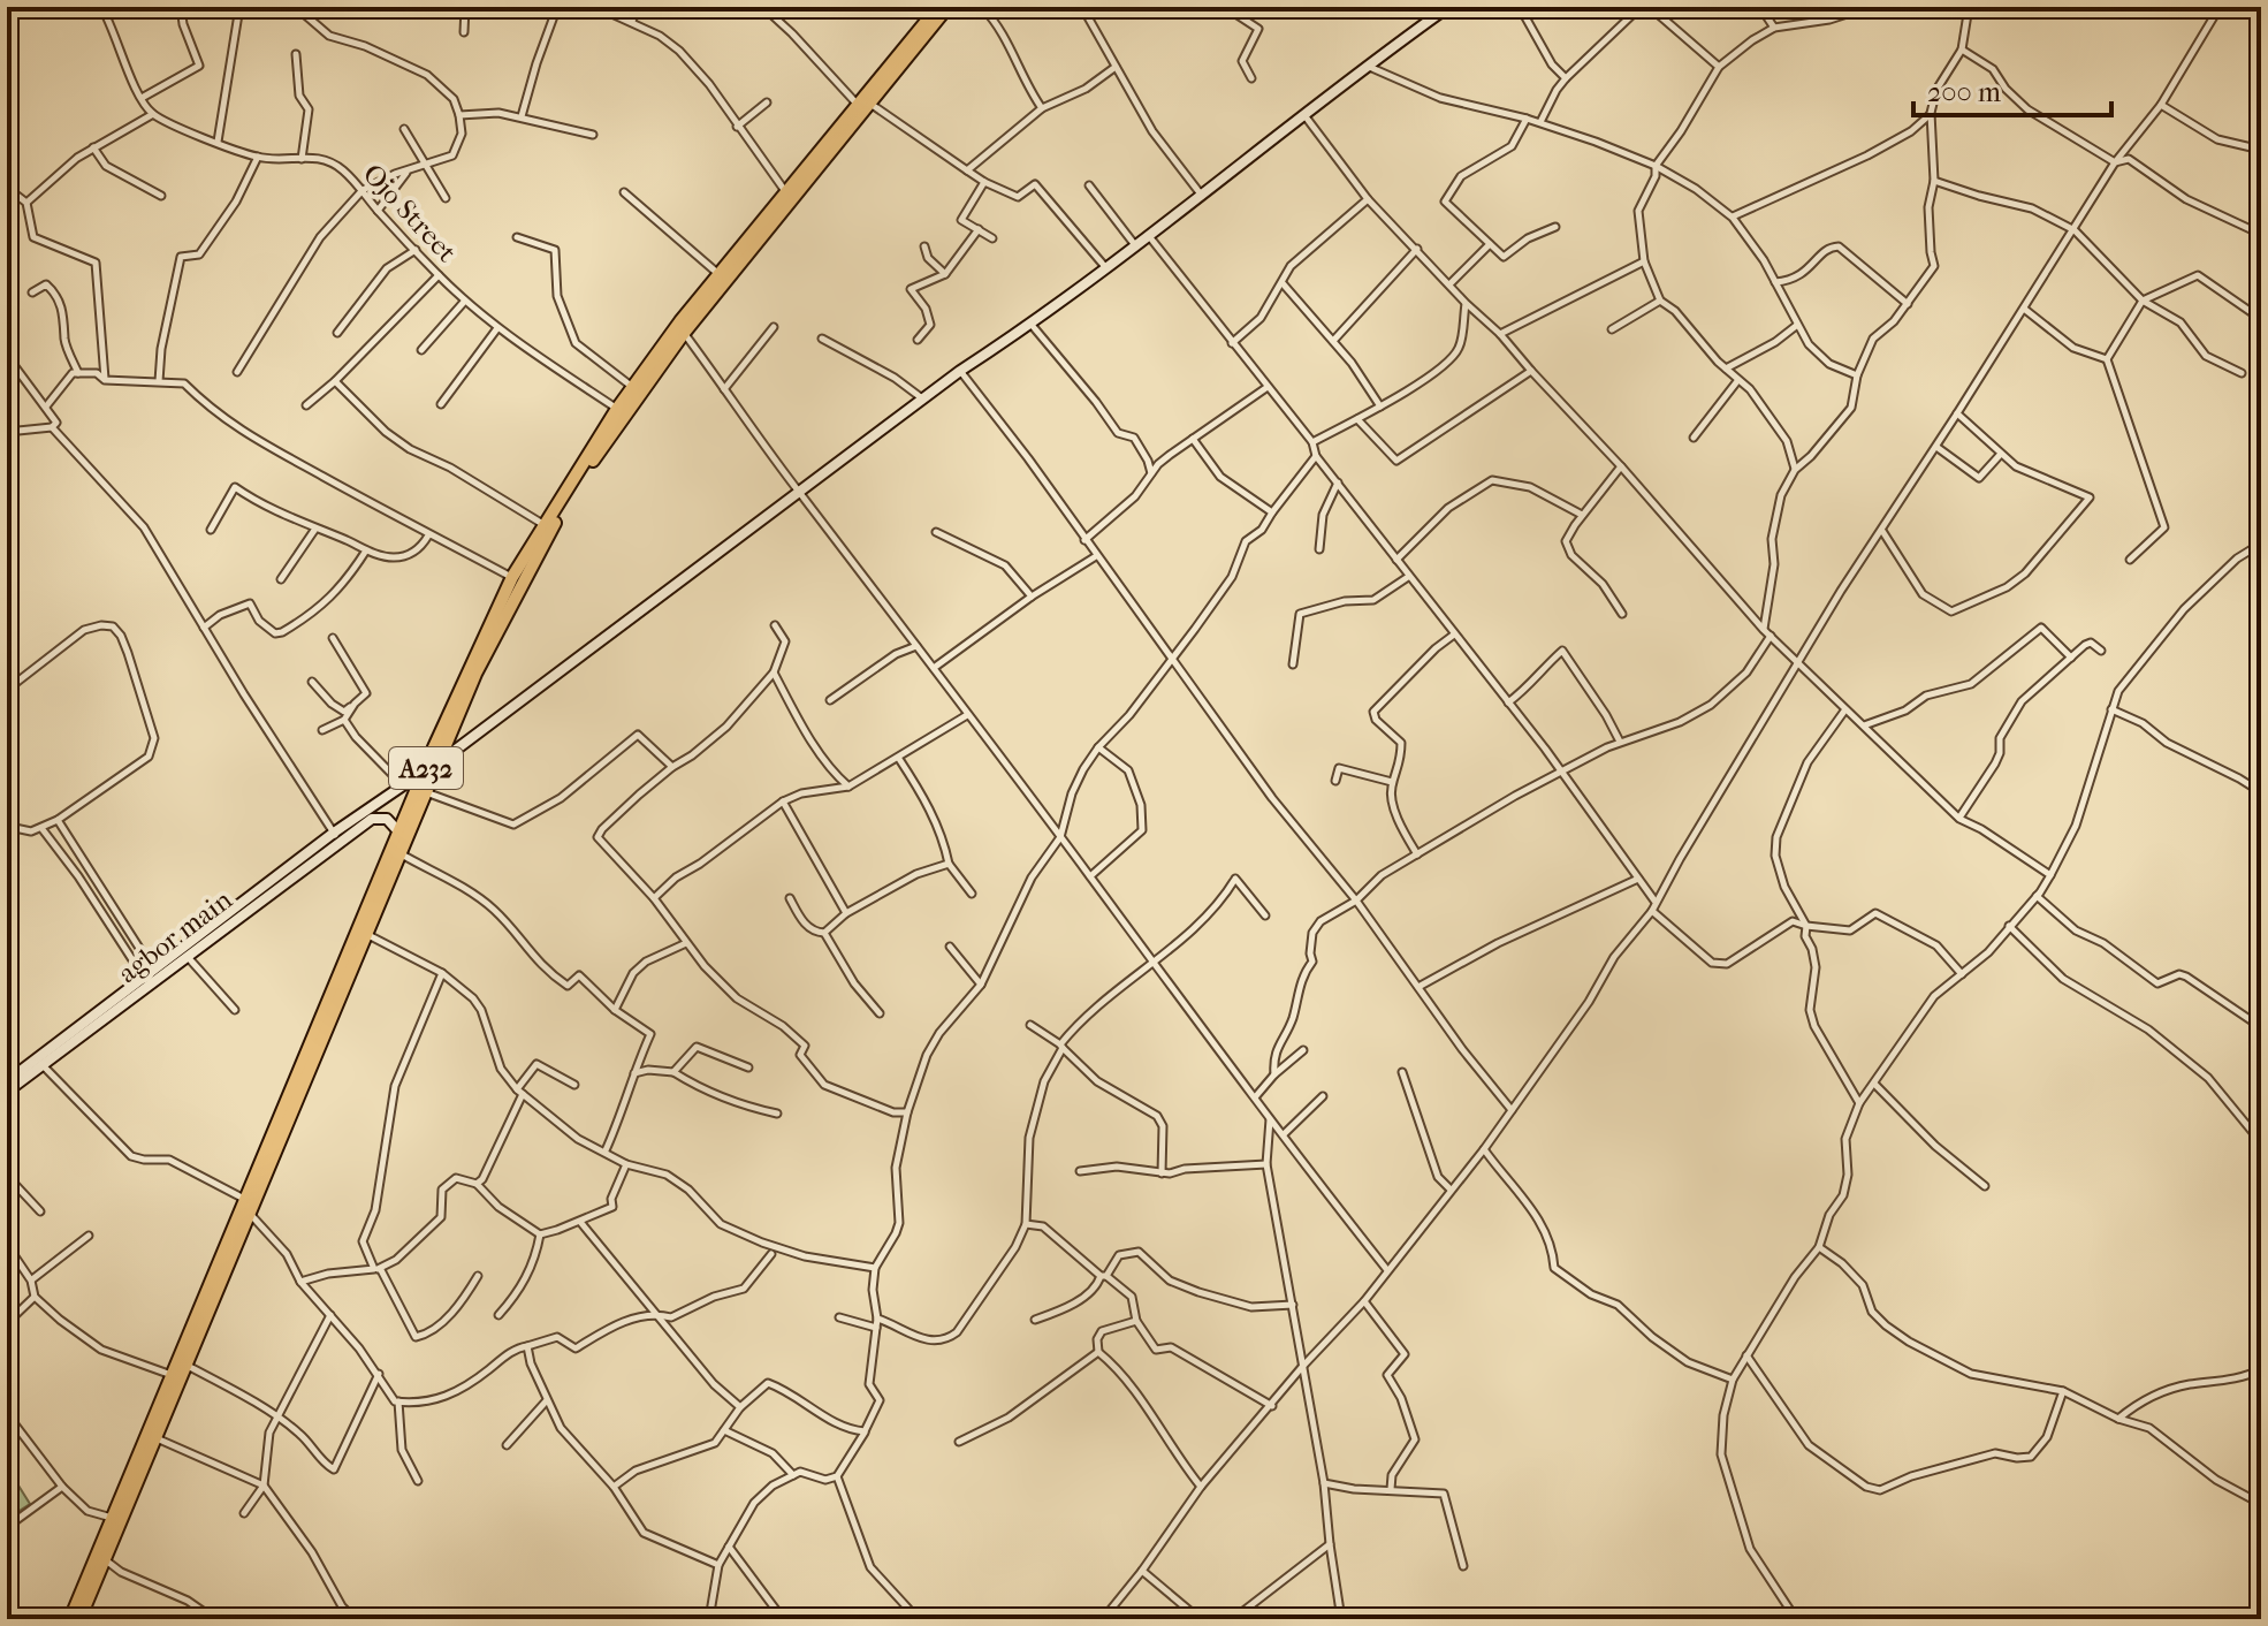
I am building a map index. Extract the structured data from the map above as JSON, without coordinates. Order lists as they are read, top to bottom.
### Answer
{
  "streets": {
    "highway": ["A232"],
    "street": ["Ojo Street", "agbor main"]
  },
  "crossings": [
    ["Ojo Street", "A232"]
  ],
  "scale_bar": "200 m"
}
